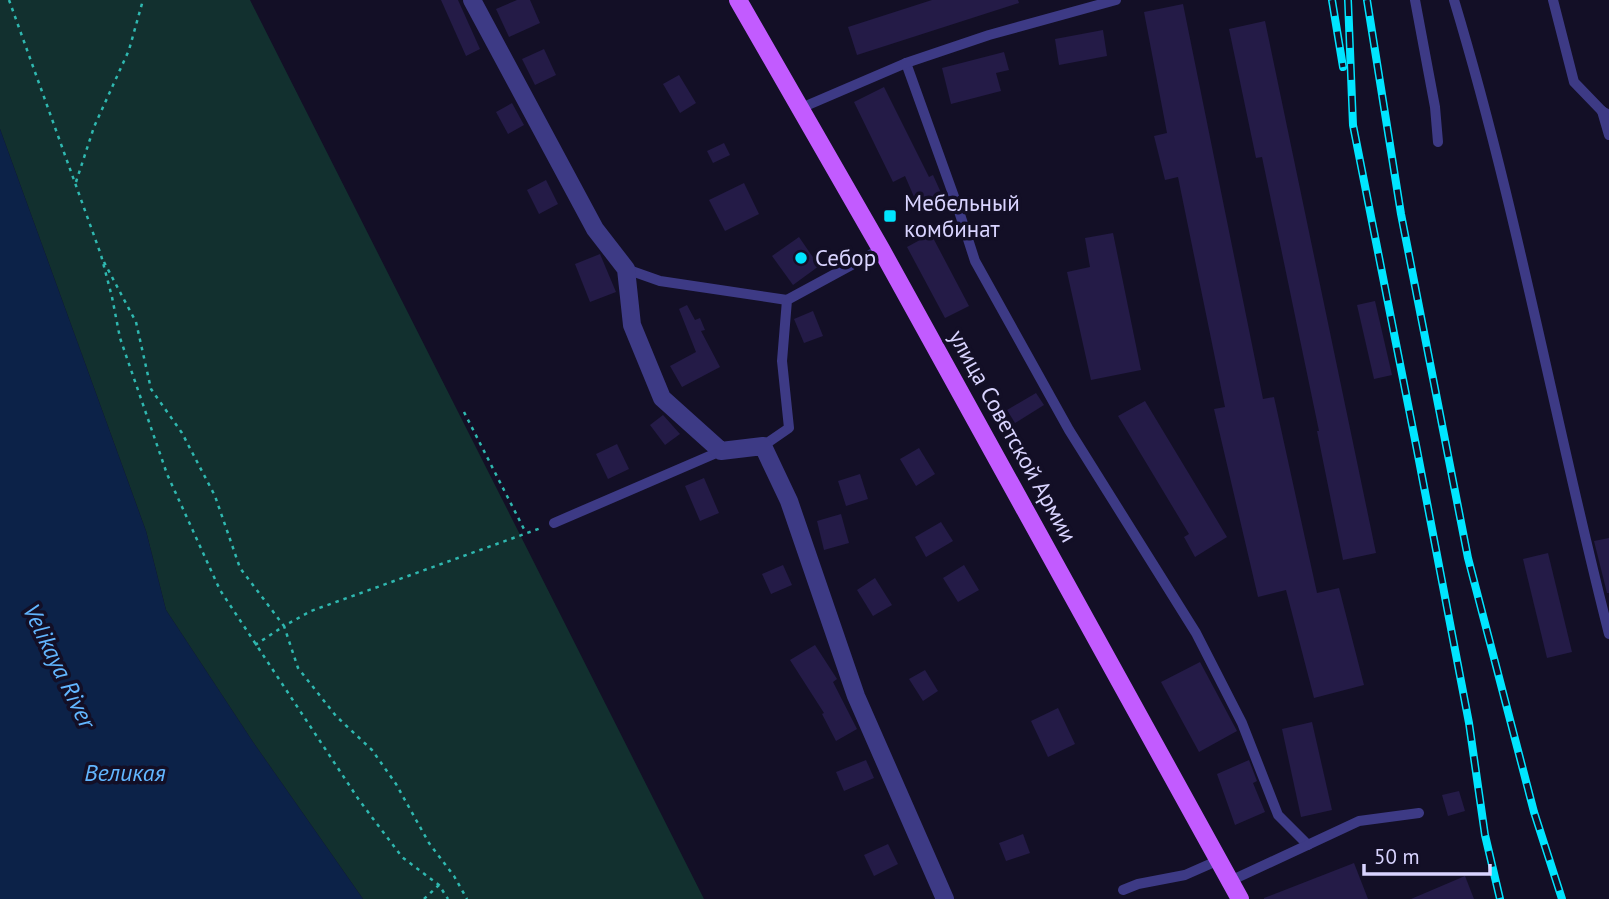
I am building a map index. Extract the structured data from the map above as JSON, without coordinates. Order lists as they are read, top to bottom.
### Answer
{
  "streets": {
    "main road": ["улица Советской Армии"]
  },
  "water": ["Velikaya River", "Великая"],
  "places": {
    "transit": ["Мебельный комбинат"],
    "other": ["Себор"]
  },
  "scale_bar": "50 m"
}
